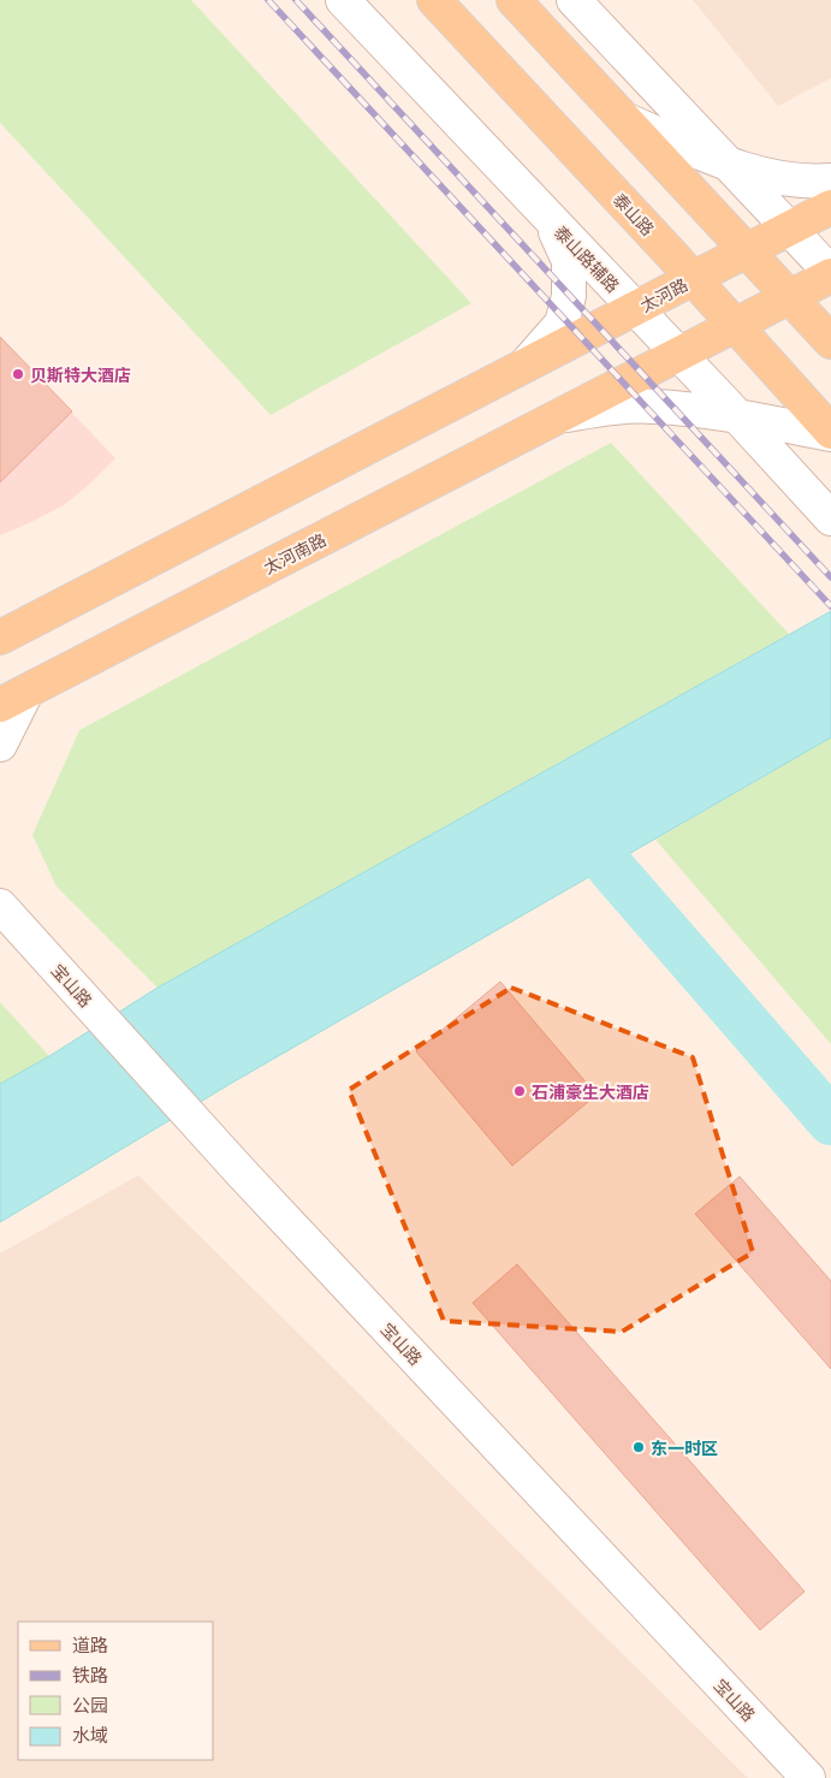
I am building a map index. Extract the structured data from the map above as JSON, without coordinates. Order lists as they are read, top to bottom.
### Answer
{
  "streets": {
    "main road": ["泰山路", "太河路", "太河南路"],
    "street": ["泰山路辅路", "宝山路"]
  },
  "crossings": [
    ["泰山路", "太河路"],
    ["泰山路辅路", "太河路"],
    ["泰山路辅路", "太河南路"]
  ],
  "places": ["贝斯特大酒店", "石浦豪生大酒店", "东一时区"],
  "legend": [
    "道路",
    "铁路",
    "公园",
    "水域"
  ]
}
